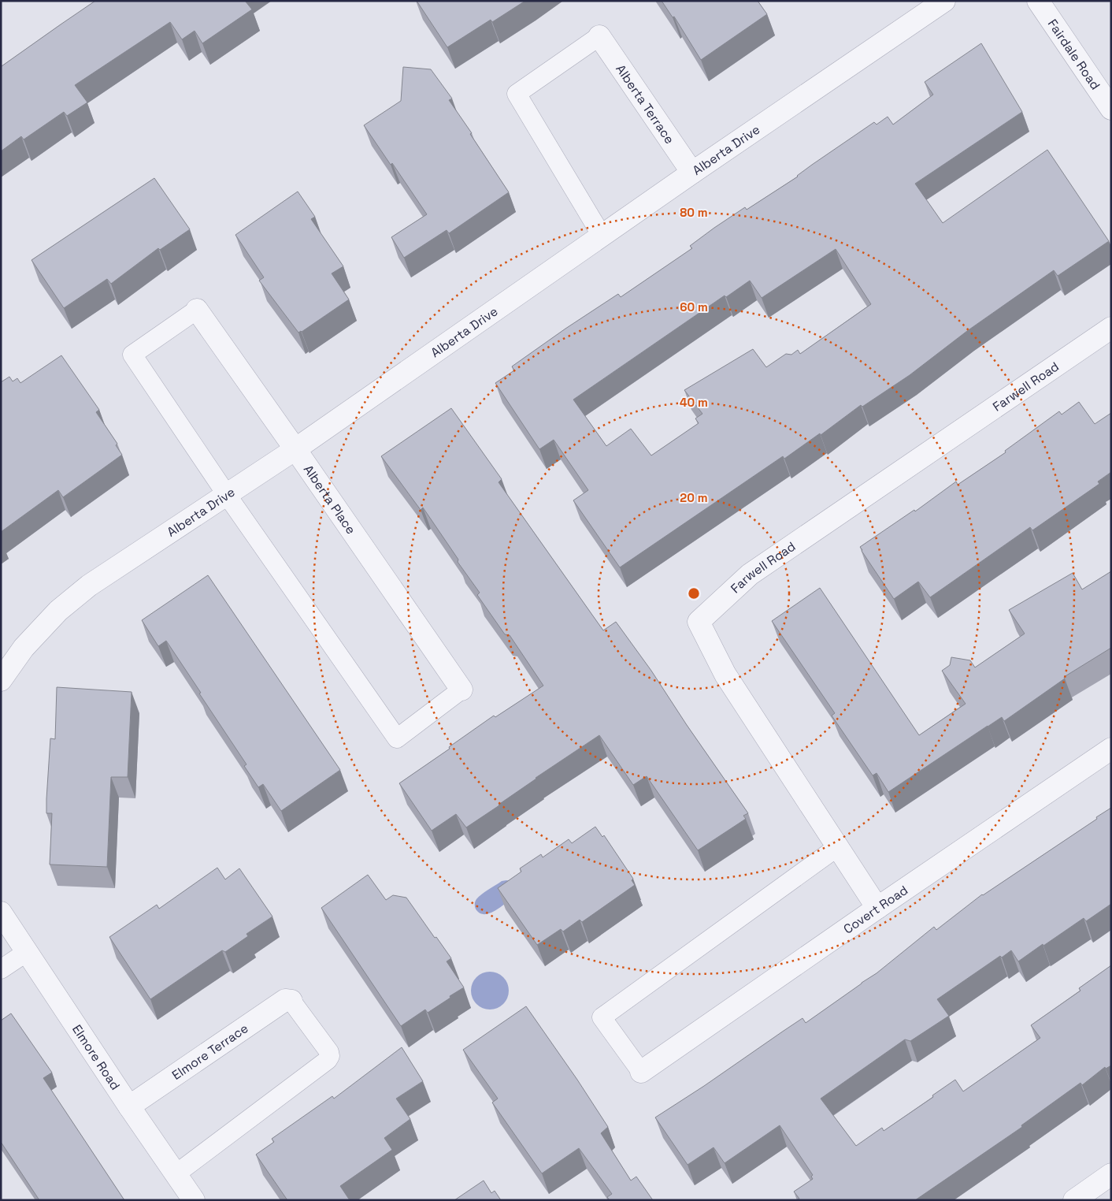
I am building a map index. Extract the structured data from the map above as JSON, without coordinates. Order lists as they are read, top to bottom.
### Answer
{
  "streets": {
    "street": [
      "Fairdale Road",
      "Alberta Terrace",
      "Alberta Drive",
      "Farwell Road",
      "Alberta Place",
      "Covert Road",
      "Elmore Terrace",
      "Elmore Road"
    ]
  },
  "crossings": [
    ["Alberta Terrace", "Alberta Drive"],
    ["Alberta Drive", "Alberta Place"],
    ["Farwell Road", "Covert Road"],
    ["Elmore Terrace", "Elmore Road"]
  ],
  "rings": [
    "80 m",
    "60 m",
    "40 m",
    "20 m"
  ]
}
